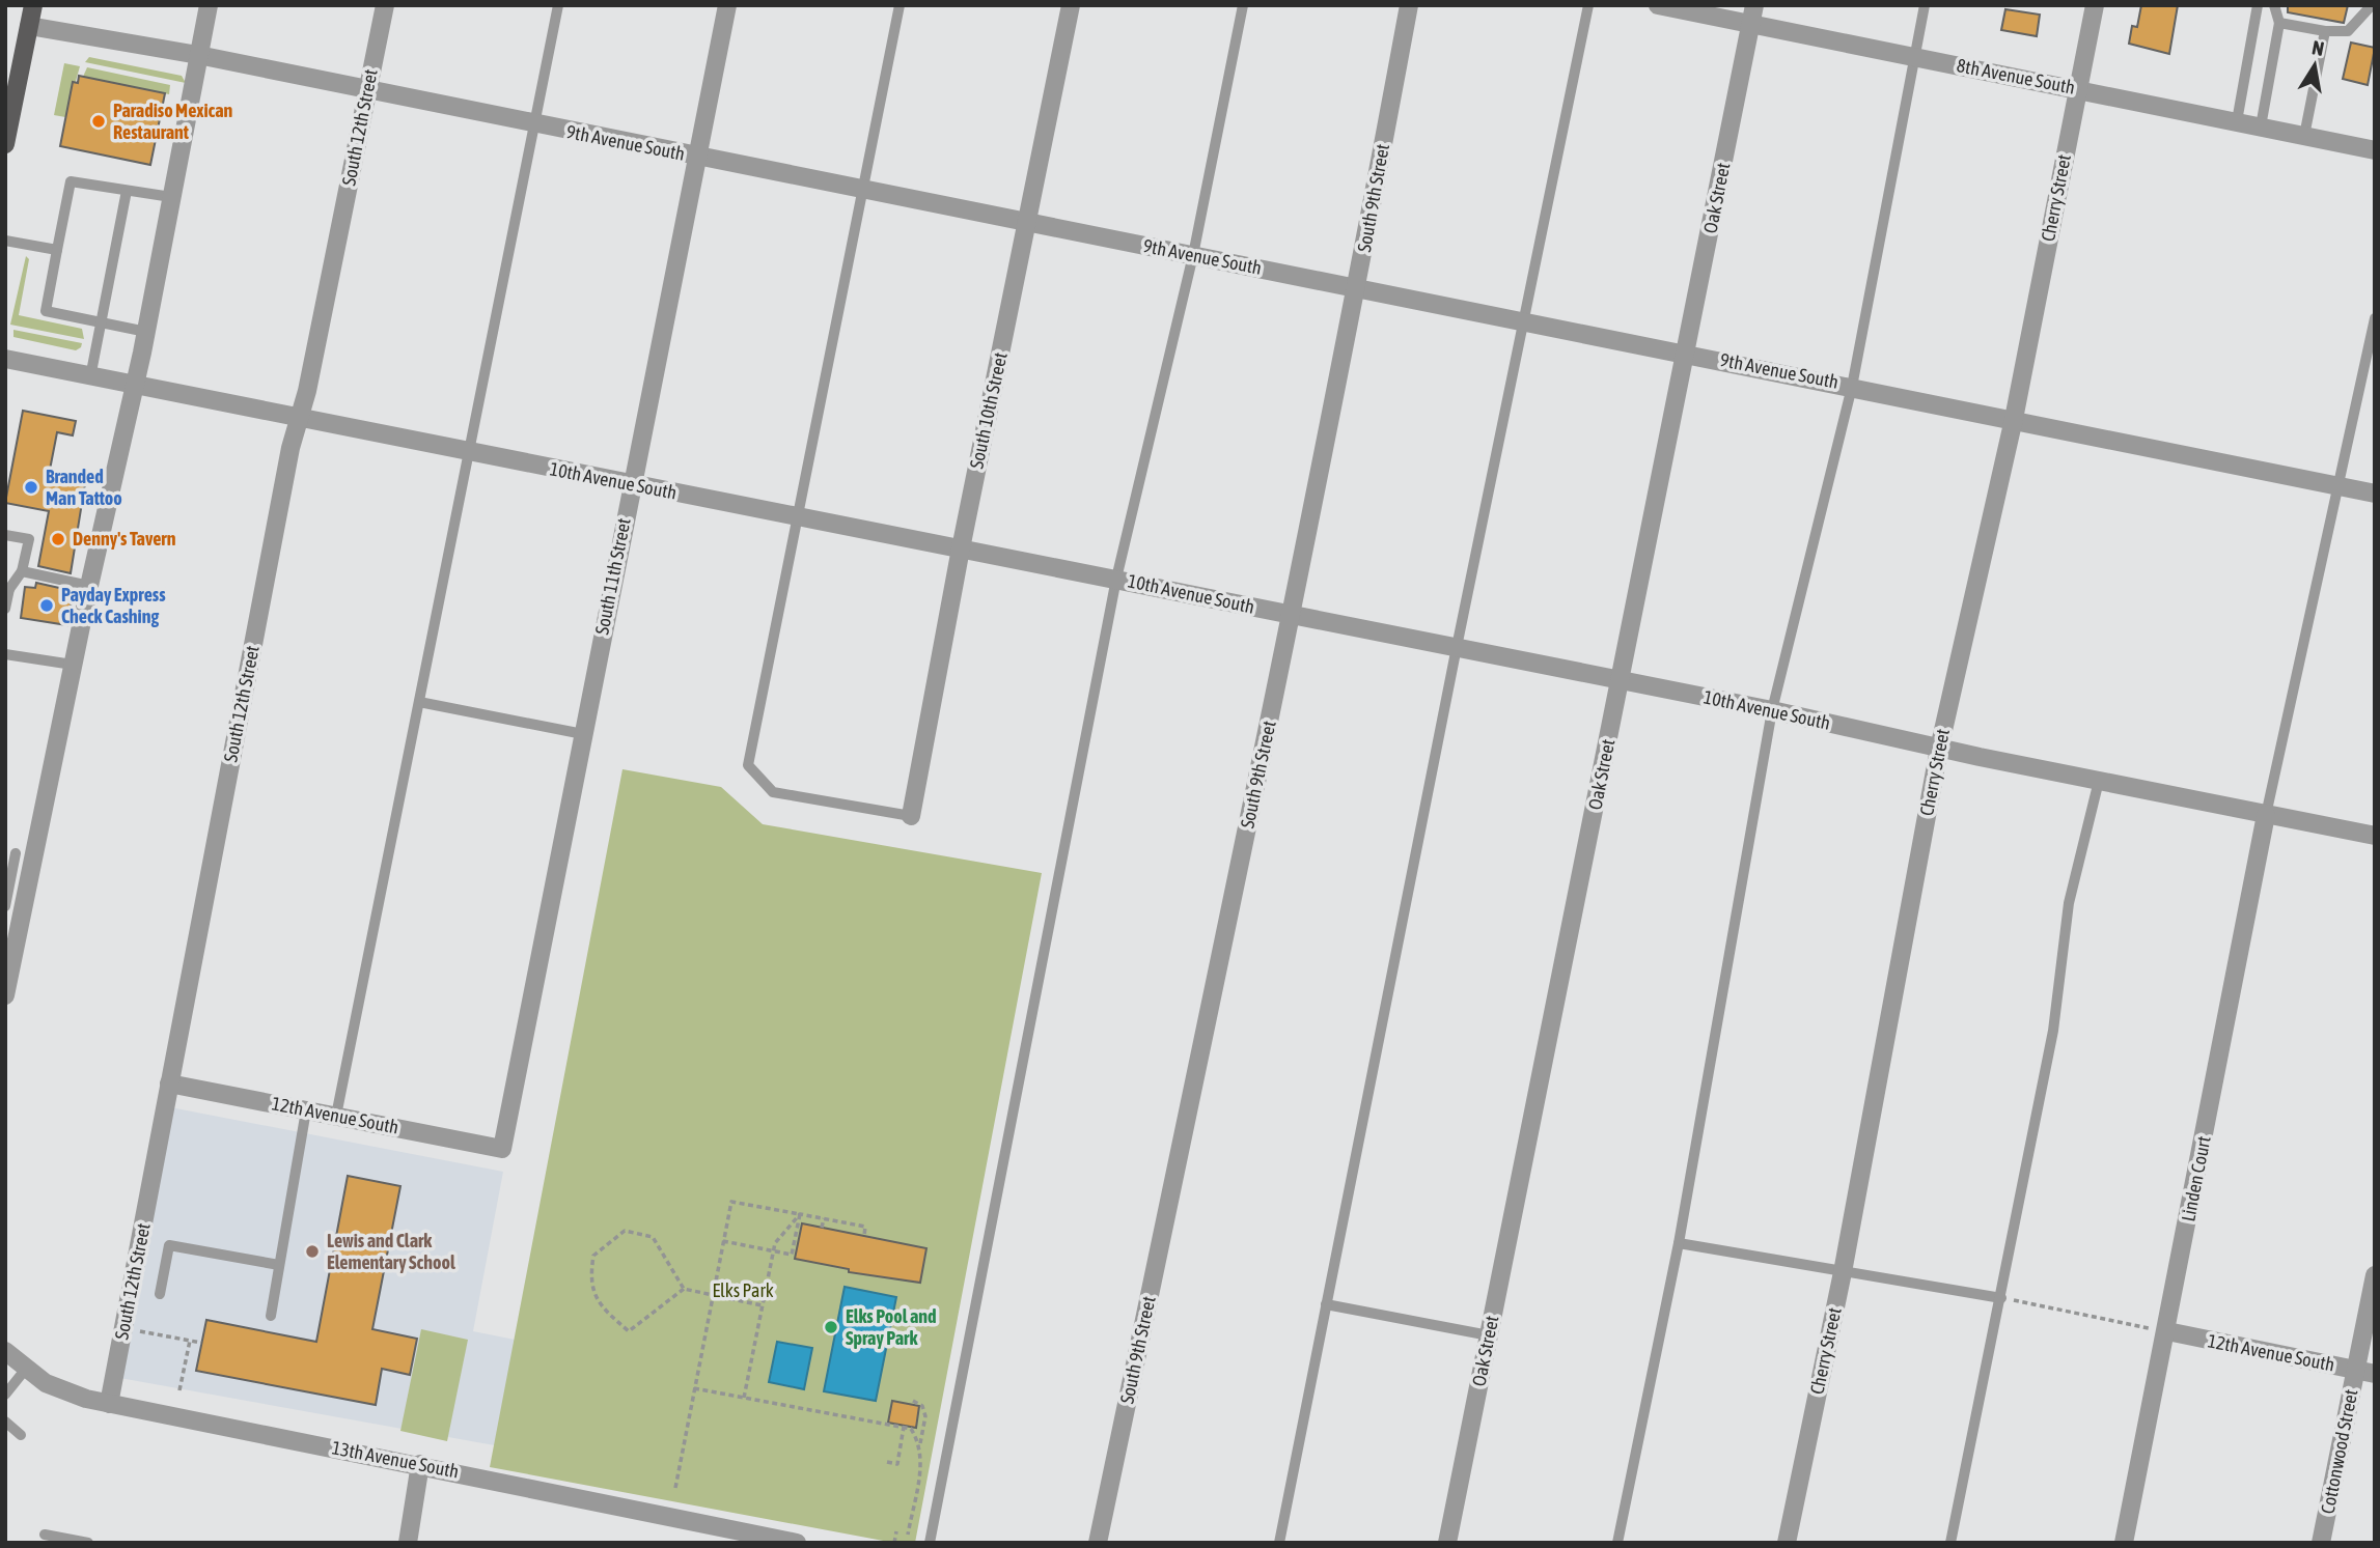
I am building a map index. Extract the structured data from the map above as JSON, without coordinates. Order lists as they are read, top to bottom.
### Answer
{
  "streets": {
    "street": [
      "8th Avenue South",
      "South 12th Street",
      "9th Avenue South",
      "South 9th Street",
      "Oak Street",
      "Cherry Street",
      "South 10th Street",
      "10th Avenue South",
      "South 11th Street",
      "12th Avenue South",
      "Linden Court",
      "Cottonwood Street",
      "13th Avenue South"
    ]
  },
  "crossings": [
    ["8th Avenue South", "Oak Street"],
    ["8th Avenue South", "Cherry Street"],
    ["South 12th Street", "9th Avenue South"],
    ["South 12th Street", "10th Avenue South"],
    ["South 12th Street", "12th Avenue South"],
    ["South 12th Street", "13th Avenue South"],
    ["9th Avenue South", "South 9th Street"],
    ["9th Avenue South", "Oak Street"],
    ["9th Avenue South", "Cherry Street"],
    ["9th Avenue South", "South 10th Street"],
    ["9th Avenue South", "South 11th Street"],
    ["South 9th Street", "10th Avenue South"],
    ["Oak Street", "10th Avenue South"],
    ["Cherry Street", "10th Avenue South"],
    ["South 10th Street", "10th Avenue South"],
    ["10th Avenue South", "South 11th Street"],
    ["10th Avenue South", "Linden Court"],
    ["South 11th Street", "12th Avenue South"],
    ["12th Avenue South", "Linden Court"],
    ["12th Avenue South", "Cottonwood Street"]
  ],
  "parks": ["Elks Park"],
  "places": [
    "Paradiso Mexican Restaurant",
    "Branded Man Tattoo",
    "Denny's Tavern",
    "Payday Express Check Cashing",
    "Lewis and Clark Elementary School",
    "Elks Pool and Spray Park"
  ],
  "north": "top"
}
